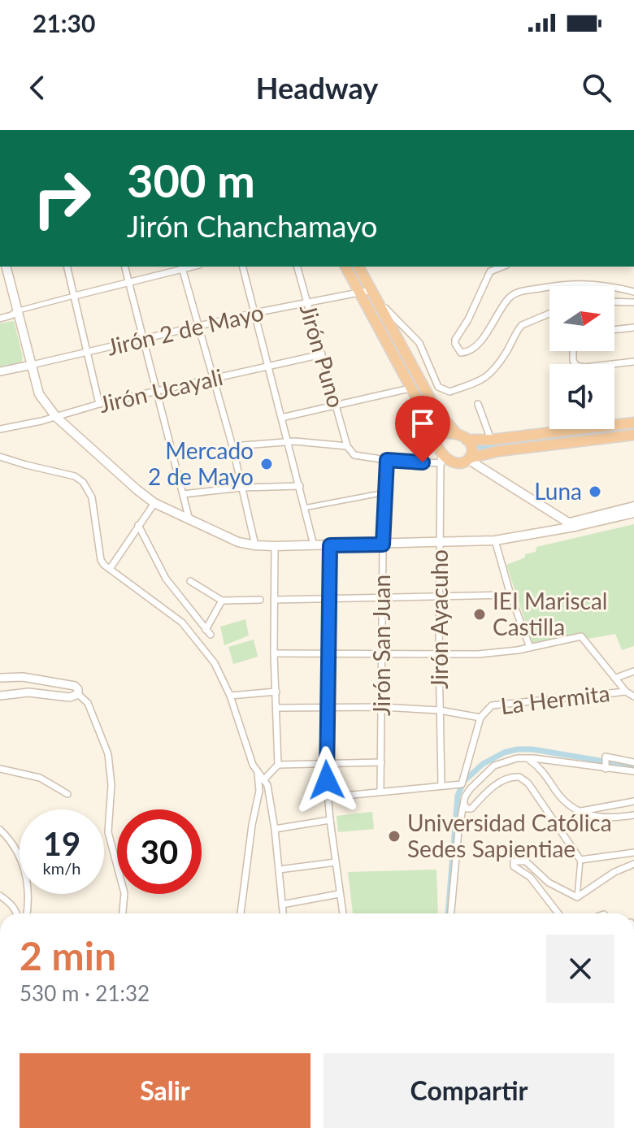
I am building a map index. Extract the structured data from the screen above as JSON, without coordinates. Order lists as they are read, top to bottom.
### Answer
{
  "streets": {
    "street": [
      "Jirón 2 de Mayo",
      "Jirón Puno",
      "Jirón Ucayali",
      "Jirón Ayacuho",
      "Jirón San Juan",
      "La Hermita"
    ]
  },
  "crossings": [
    ["Jirón 2 de Mayo", "Jirón Puno"],
    ["Jirón Puno", "Jirón Ucayali"],
    ["Jirón Ayacuho", "La Hermita"]
  ],
  "places": [
    "Mercado 2 de Mayo",
    "Luna",
    "IEI Mariscal Castilla",
    "Universidad Católica Sedes Sapientiae"
  ],
  "north": "right",
  "page": {
    "status": "21:30",
    "header": "Headway",
    "turn": ["300 m", "Jirón Chanchamayo"],
    "speed": "19 km/h",
    "limit": "30",
    "heading": ["2 min", "530 m · 21:32"],
    "buttons": ["Salir", "Compartir"]
  }
}
